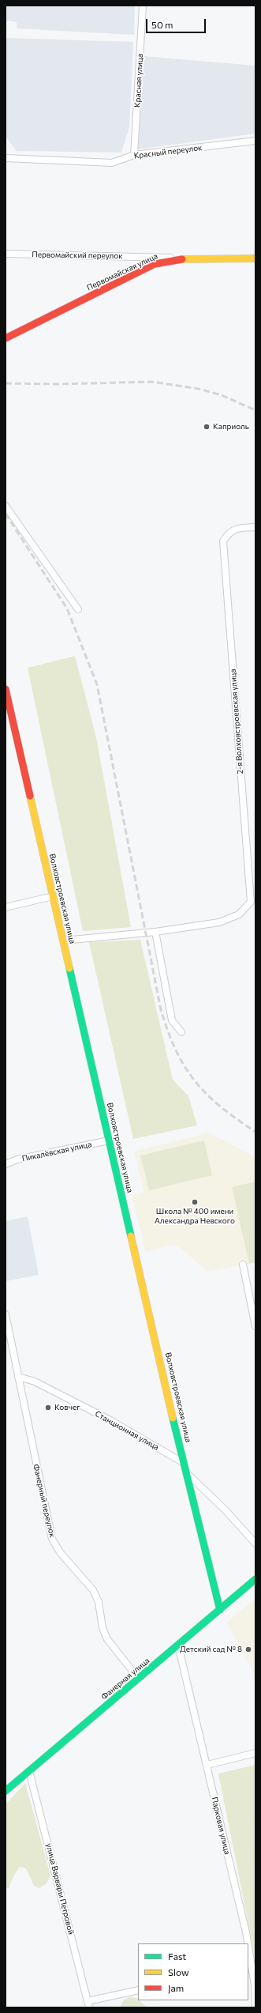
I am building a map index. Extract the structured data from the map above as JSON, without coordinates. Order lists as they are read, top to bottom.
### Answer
{
  "streets": {
    "street": [
      "Красная улица",
      "Красный переулок",
      "Первомайский переулок",
      "Первомайская улица",
      "2-я Волховстроевская улица",
      "Волховстроевская улица",
      "Пикалёвская улица",
      "Станционная улица",
      "Фанерный переулок",
      "Фанерная улица",
      "Парковая улица",
      "улица Варвары Петровой"
    ]
  },
  "crossings": [
    ["Красная улица", "Красный переулок"],
    ["Первомайский переулок", "Первомайская улица"],
    ["Волховстроевская улица", "Пикалёвская улица"],
    ["Волховстроевская улица", "Станционная улица"],
    ["Волховстроевская улица", "Фанерная улица"],
    ["Станционная улица", "Фанерный переулок"],
    ["Фанерный переулок", "Фанерная улица"],
    ["Фанерная улица", "Парковая улица"],
    ["Фанерная улица", "улица Варвары Петровой"]
  ],
  "places": [
    "Каприоль",
    "Школа № 400 имени Александра Невского",
    "Ковчег",
    "Детский сад № 8"
  ],
  "legend": ["Fast", "Slow", "Jam"],
  "scale_bar": "50 m"
}
